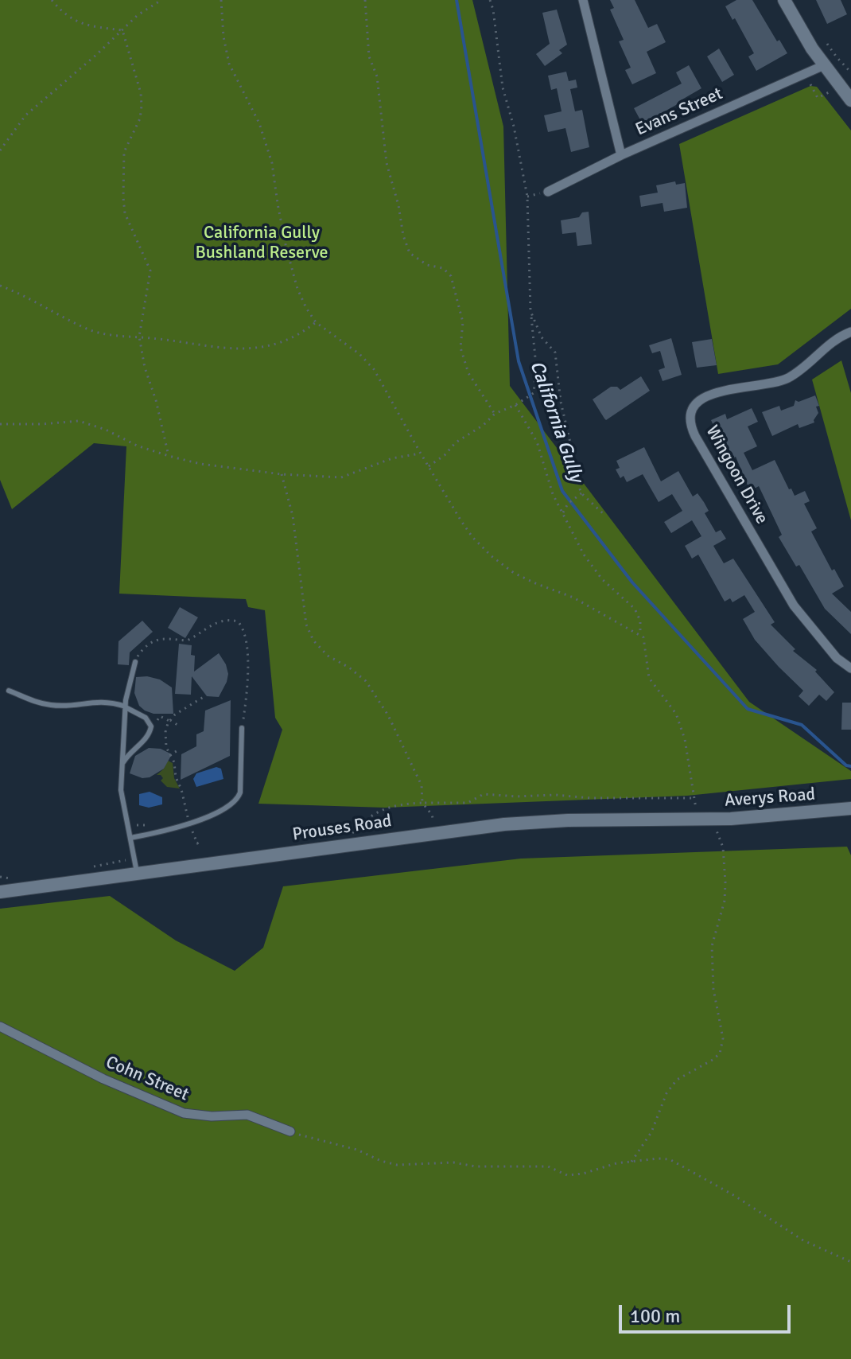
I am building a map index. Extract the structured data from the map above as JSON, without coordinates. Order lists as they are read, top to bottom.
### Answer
{
  "streets": {
    "street": [
      "Evans Street",
      "Wingoon Drive",
      "Averys Road",
      "Prouses Road",
      "Cohn Street"
    ]
  },
  "crossings": [
    ["Averys Road", "Prouses Road"]
  ],
  "water": ["California Gully"],
  "parks": ["California Gully Bushland Reserve"],
  "scale_bar": "100 m"
}
